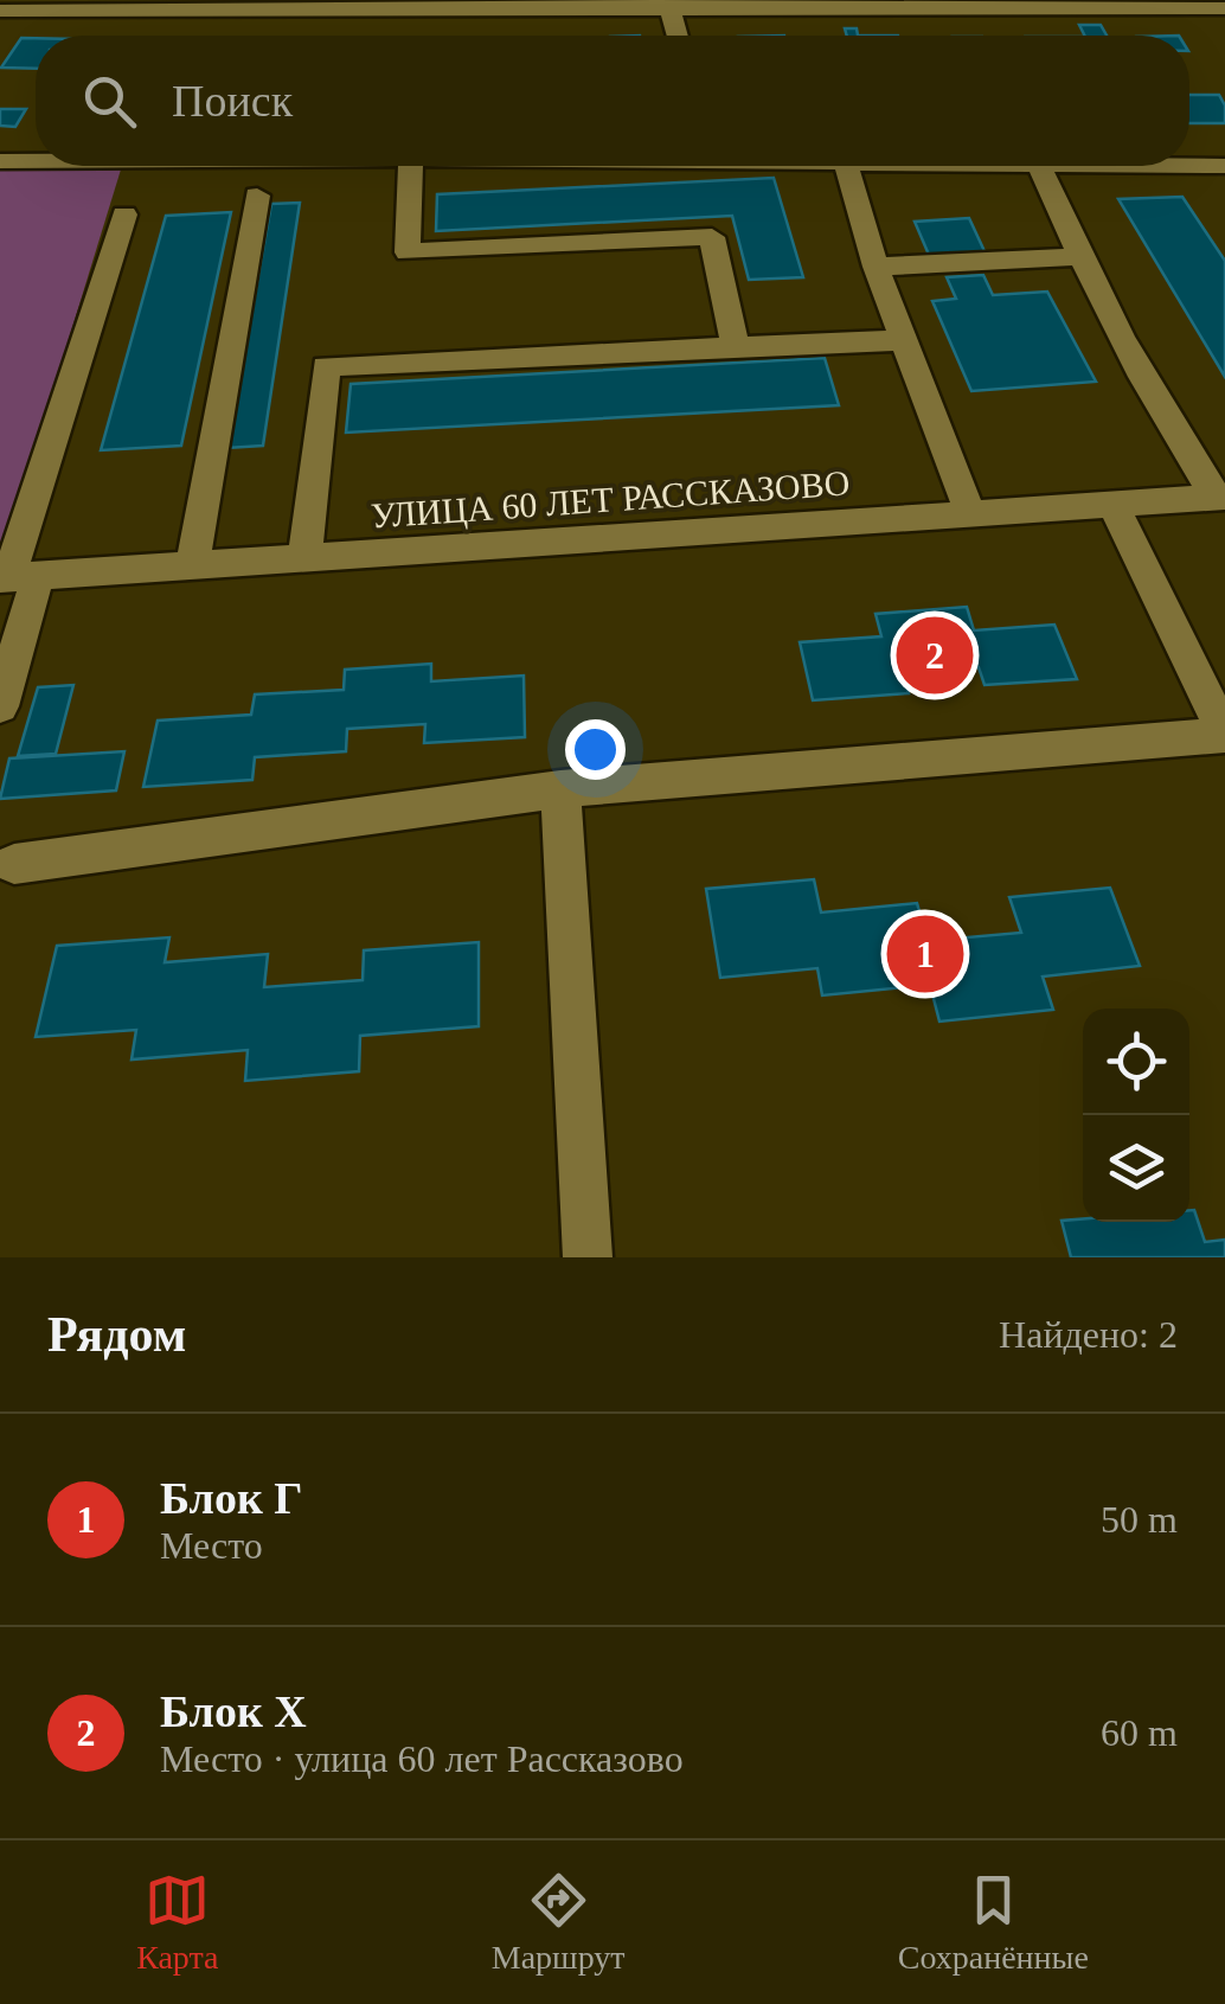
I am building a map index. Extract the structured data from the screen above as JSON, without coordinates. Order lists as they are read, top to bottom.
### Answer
{
  "streets": {
    "street": ["УЛИЦА 60 ЛЕТ РАССКАЗОВО"]
  },
  "page": {
    "search": "Поиск",
    "pins": ["2", "1"],
    "heading": ["Рядом", "Найдено: 2"],
    "list": [
      {
        "mark": "1",
        "name": "Блок Г",
        "note": "Место",
        "value": "50 m"
      },
      {
        "mark": "2",
        "name": "Блок Х",
        "note": "Место · улица 60 лет Рассказово",
        "value": "60 m"
      }
    ],
    "nav": ["Карта", "Маршрут", "Сохранённые"]
  }
}
